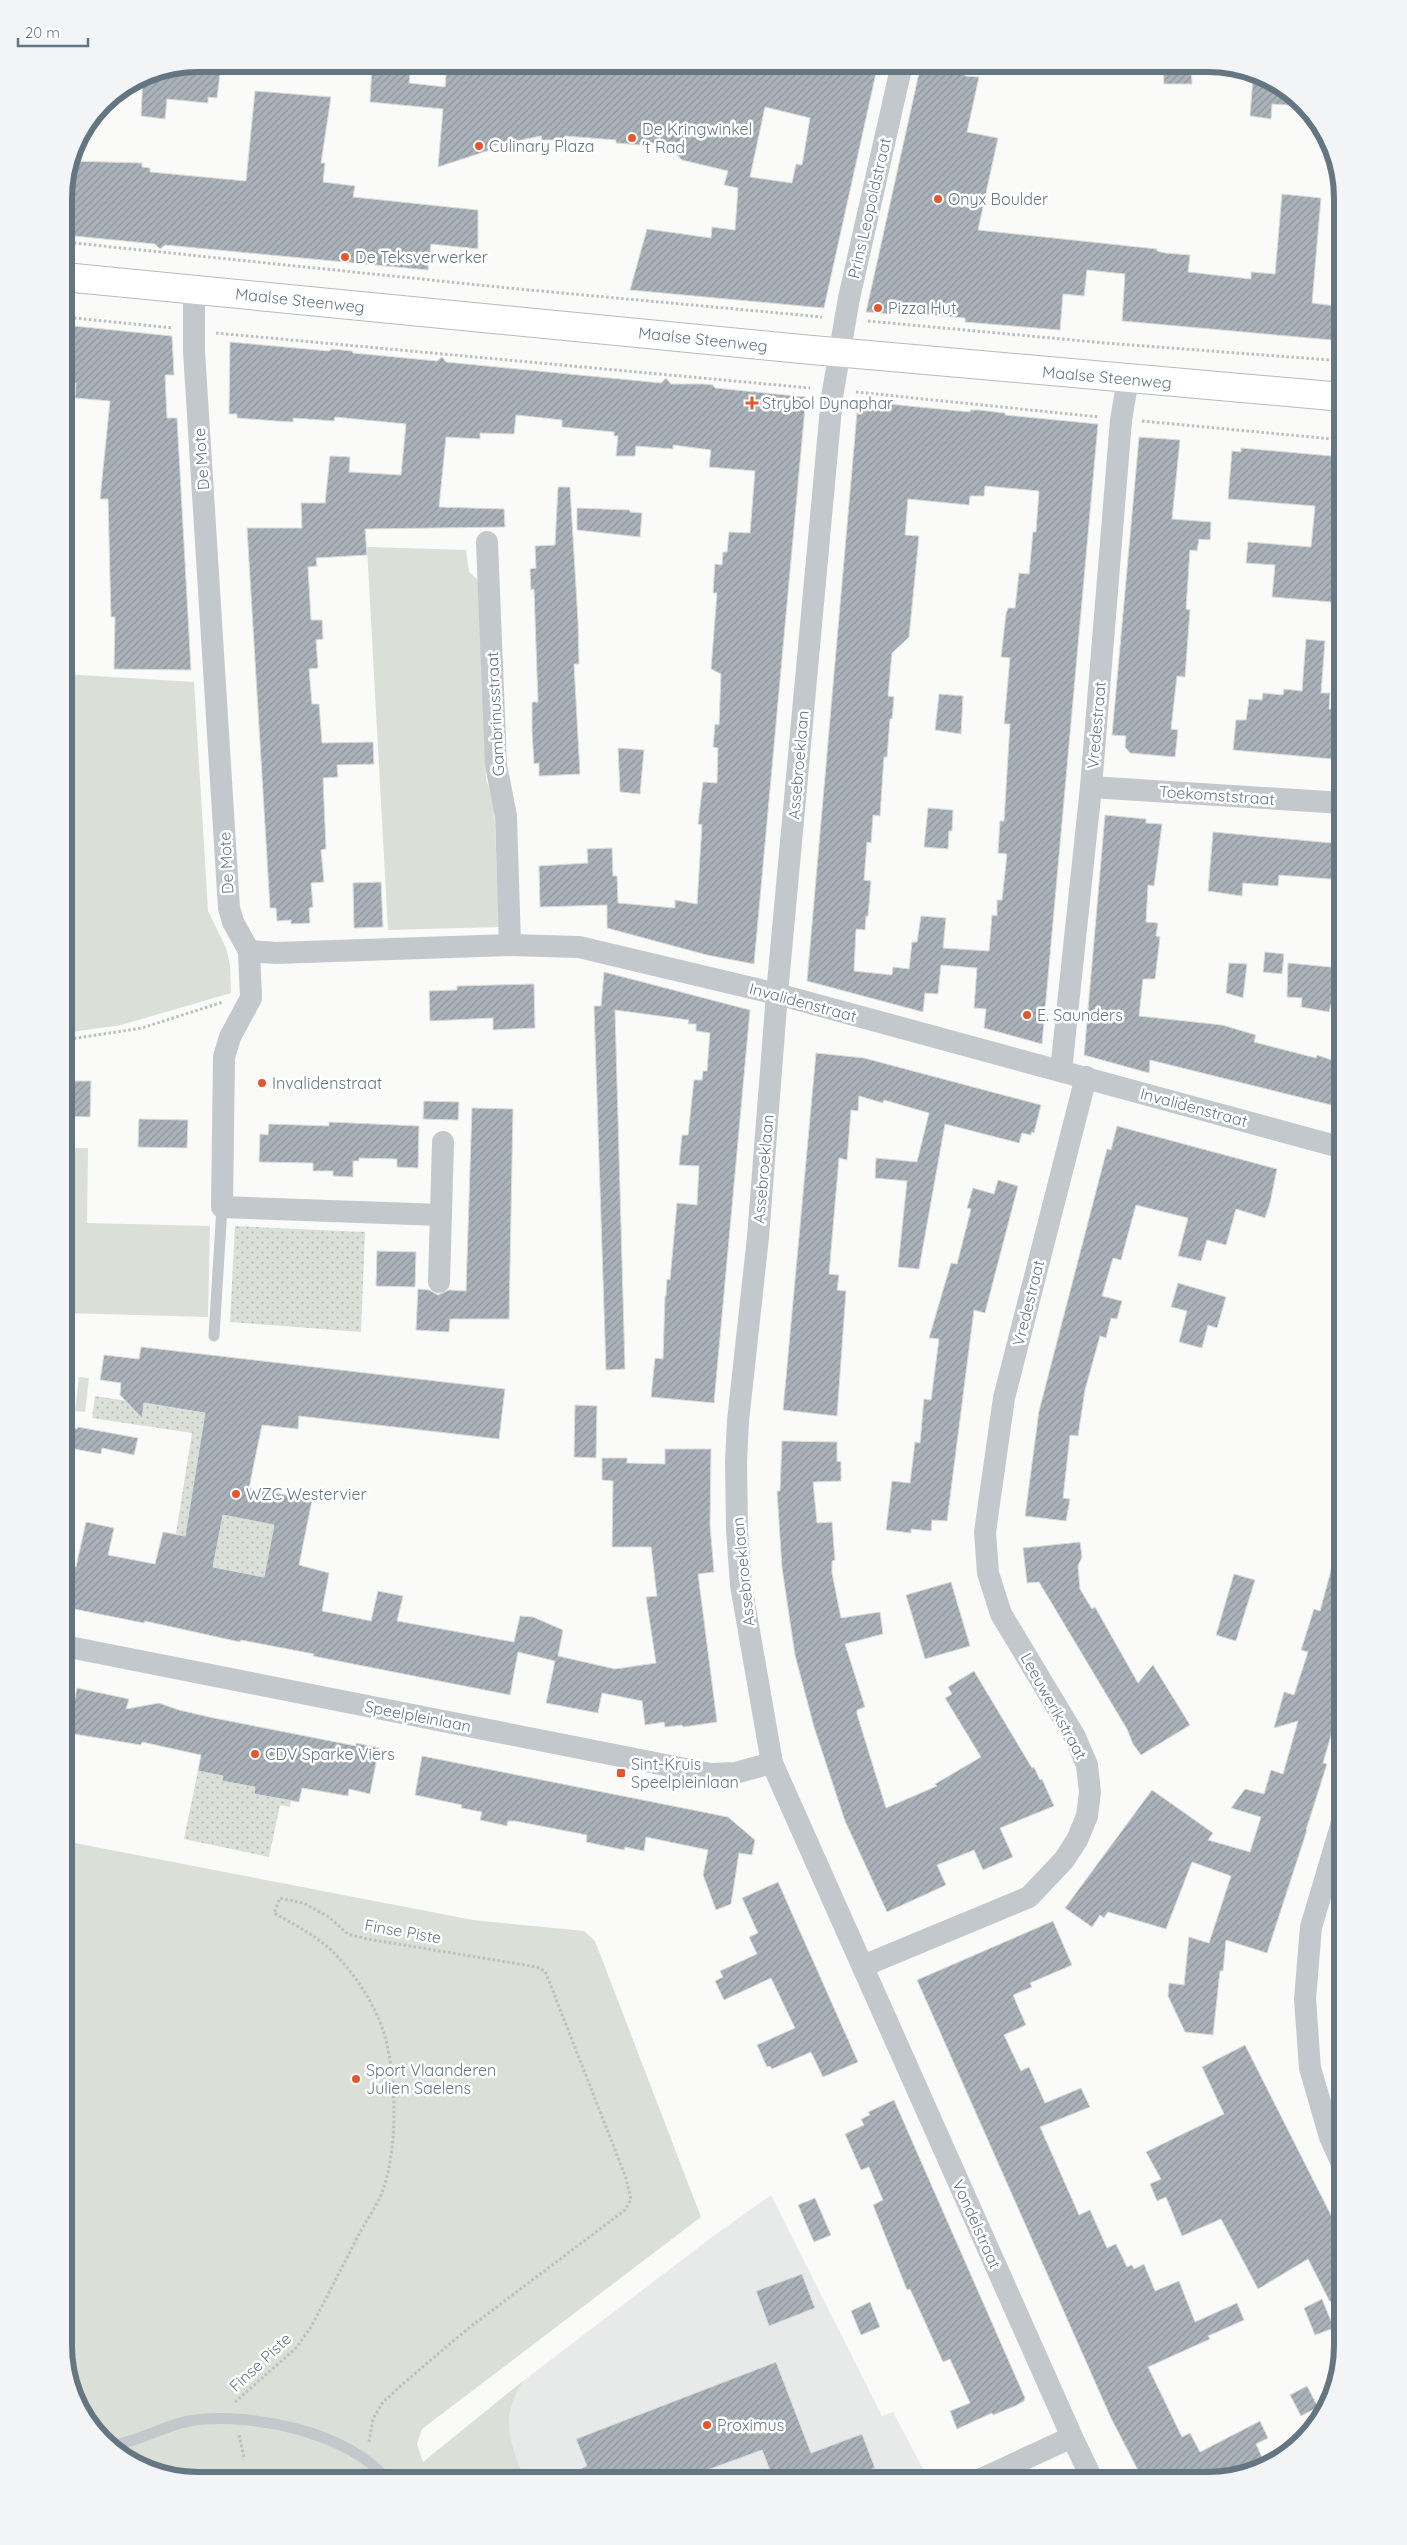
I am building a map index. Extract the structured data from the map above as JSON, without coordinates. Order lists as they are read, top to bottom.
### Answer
{
  "streets": {
    "main road": ["Maalse Steenweg"],
    "street": [
      "Prins Leopoldstraat",
      "De Mote",
      "Gambrinusstraat",
      "Vredestraat",
      "Assebroeklaan",
      "Toekomststraat",
      "Invalidenstraat",
      "Leeuwerikstraat",
      "Speelpleinlaan",
      "Vondelstraat"
    ],
    "path": ["Finse Piste"]
  },
  "crossings": [
    ["Prins Leopoldstraat", "Maalse Steenweg"],
    ["Prins Leopoldstraat", "Assebroeklaan"],
    ["Maalse Steenweg", "De Mote"],
    ["Maalse Steenweg", "Vredestraat"],
    ["Maalse Steenweg", "Assebroeklaan"],
    ["De Mote", "Invalidenstraat"],
    ["Gambrinusstraat", "Invalidenstraat"],
    ["Vredestraat", "Toekomststraat"],
    ["Vredestraat", "Invalidenstraat"],
    ["Vredestraat", "Leeuwerikstraat"],
    ["Assebroeklaan", "Invalidenstraat"],
    ["Assebroeklaan", "Leeuwerikstraat"],
    ["Assebroeklaan", "Speelpleinlaan"],
    ["Assebroeklaan", "Vondelstraat"],
    ["Leeuwerikstraat", "Vondelstraat"]
  ],
  "places": {
    "other": [
      "De Kringwinkel 't Rad",
      "Culinary Plaza",
      "Onyx Boulder",
      "De Teksverwerker",
      "Pizza Hut",
      "E. Saunders",
      "Invalidenstraat",
      "WZC Westervier",
      "CDV Sparke Viers",
      "Sport Vlaanderen Julien Saelens",
      "Proximus"
    ],
    "health": ["Strybol Dynaphar"],
    "transit": ["Sint-Kruis Speelpleinlaan"]
  },
  "scale_bar": "20 m"
}
